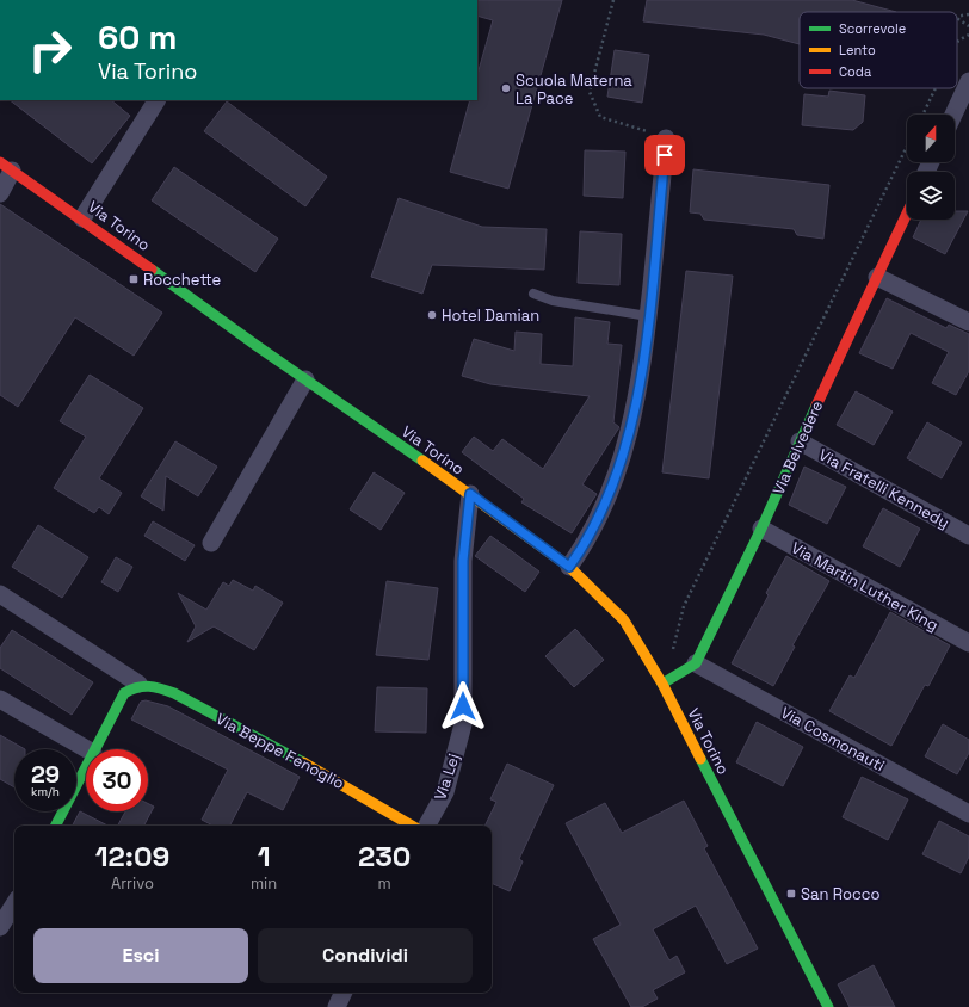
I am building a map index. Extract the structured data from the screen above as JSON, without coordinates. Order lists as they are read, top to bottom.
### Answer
{
  "streets": {
    "main road": ["Via Torino", "Via Belvedere", "Via Beppe Fenoglio"],
    "street": [
      "Via Fratelli Kennedy",
      "Via Martin Luther King",
      "Via Cosmonauti",
      "Via Lej"
    ]
  },
  "crossings": [
    ["Via Torino", "Via Lej"],
    ["Via Belvedere", "Via Fratelli Kennedy"],
    ["Via Belvedere", "Via Martin Luther King"],
    ["Via Belvedere", "Via Cosmonauti"]
  ],
  "places": {
    "other": ["Scuola Materna La Pace", "Hotel Damian"],
    "transit": ["Rocchette", "San Rocco"]
  },
  "legend": ["Scorrevole", "Lento", "Coda"],
  "north": "top",
  "page": {
    "turn": ["60 m", "Via Torino"],
    "speed": "29 km/h",
    "limit": "30",
    "eta": [
      "12:09",
      "Arrivo",
      "1",
      "min",
      "230",
      "m"
    ],
    "buttons": ["Esci", "Condividi"]
  }
}
